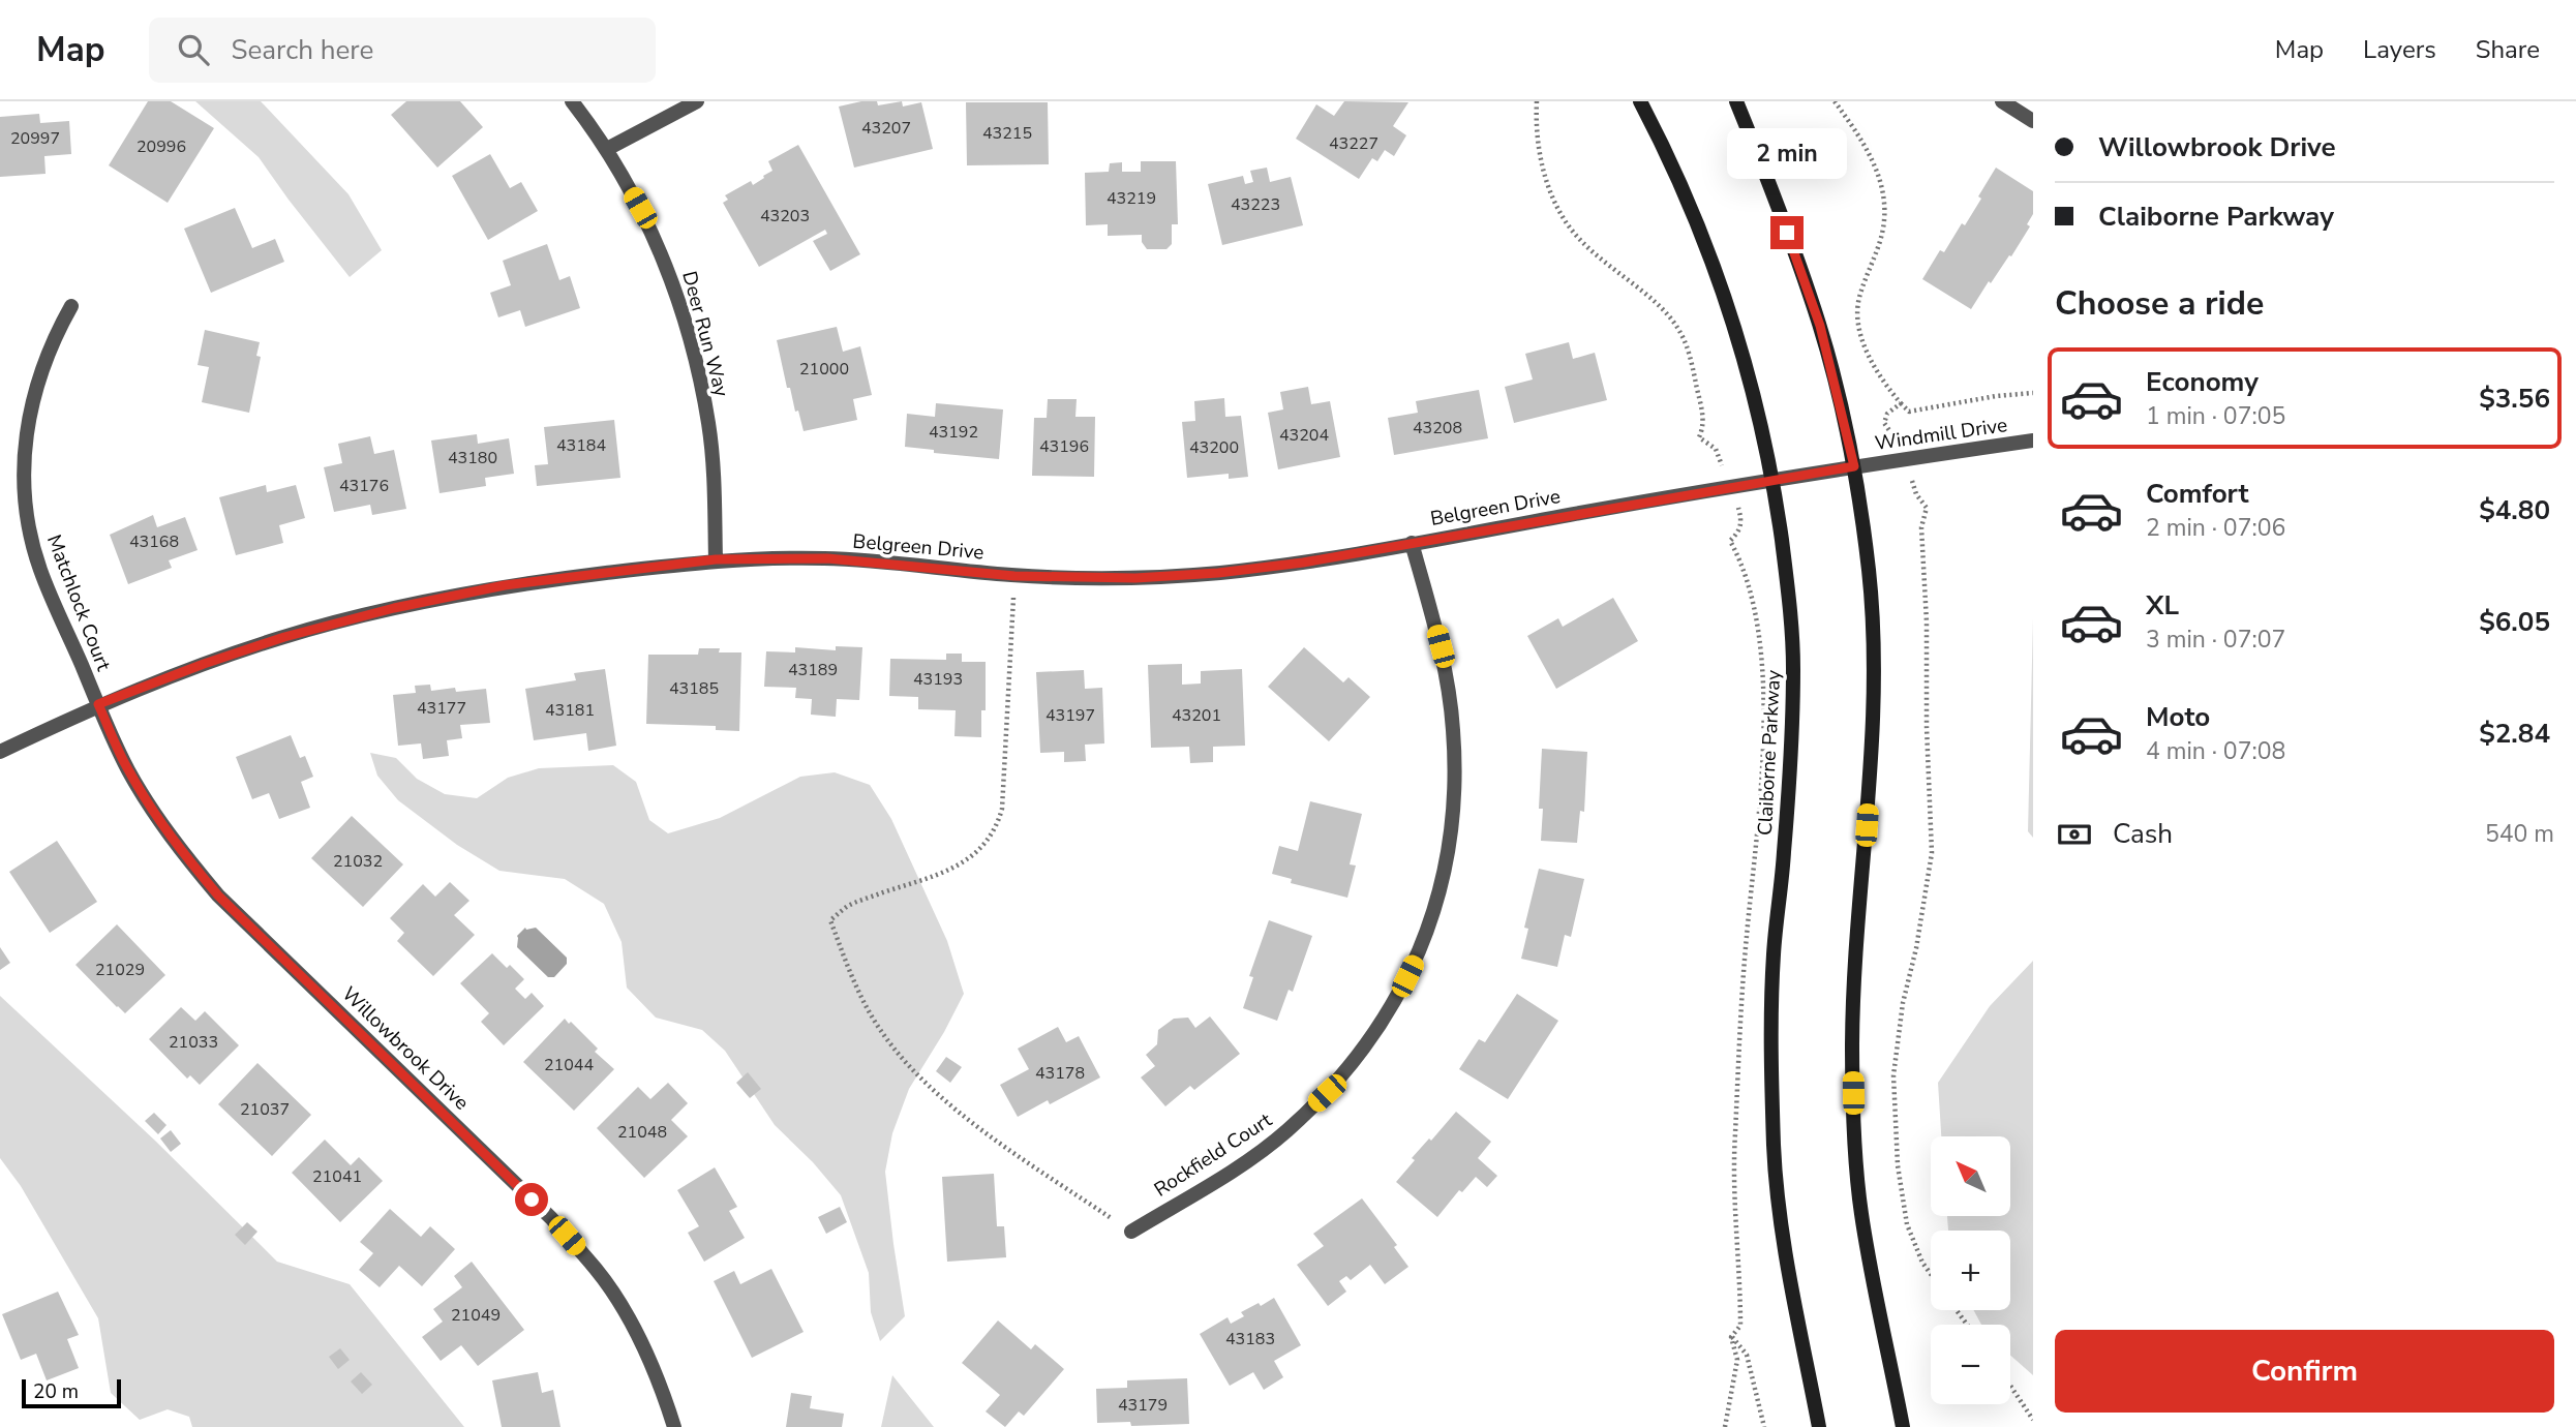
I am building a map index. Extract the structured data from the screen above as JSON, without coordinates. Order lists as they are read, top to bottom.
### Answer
{
  "streets": {
    "main road": ["Claiborne Parkway"],
    "street": [
      "Deer Run Way",
      "Windmill Drive",
      "Belgreen Drive",
      "Matchlock Court",
      "Willowbrook Drive",
      "Rockfield Court"
    ]
  },
  "crossings": [
    ["Deer Run Way", "Belgreen Drive"],
    ["Windmill Drive", "Belgreen Drive"],
    ["Belgreen Drive", "Matchlock Court"],
    ["Belgreen Drive", "Claiborne Parkway"],
    ["Belgreen Drive", "Willowbrook Drive"],
    ["Belgreen Drive", "Rockfield Court"],
    ["Matchlock Court", "Willowbrook Drive"]
  ],
  "house_numbers": [
    "43207",
    "43215",
    "20997",
    "43227",
    "20996",
    "43219",
    "43223",
    "43203",
    "21000",
    "43208",
    "43192",
    "43204",
    "43184",
    "43196",
    "43200",
    "43180",
    "43176",
    "43168",
    "43189",
    "43193",
    "43185",
    "43177",
    "43181",
    "43197",
    "43201",
    "21032",
    "21029",
    "21033",
    "21044",
    "43178",
    "21037",
    "21048",
    "21041",
    "21049",
    "43183",
    "43179"
  ],
  "scale_bar": "20 m",
  "north": "top left",
  "page": {
    "header": "Map",
    "search": "Search here",
    "nav": ["Map", "Layers", "Share"],
    "banner": ["Willowbrook Drive", "Claiborne Parkway"],
    "bubble": "2 min",
    "heading": "Choose a ride",
    "list": [
      {
        "name": "Economy",
        "note": "1 min · 07:05",
        "value": "$3.56"
      },
      {
        "name": "Comfort",
        "note": "2 min · 07:06",
        "value": "$4.80"
      },
      {
        "name": "XL",
        "note": "3 min · 07:07",
        "value": "$6.05"
      },
      {
        "name": "Moto",
        "note": "4 min · 07:08",
        "value": "$2.84"
      }
    ],
    "pay": ["Cash", "540 m"],
    "map_buttons": ["+", "−"],
    "buttons": "Confirm",
    "scale": "20 m"
  }
}
